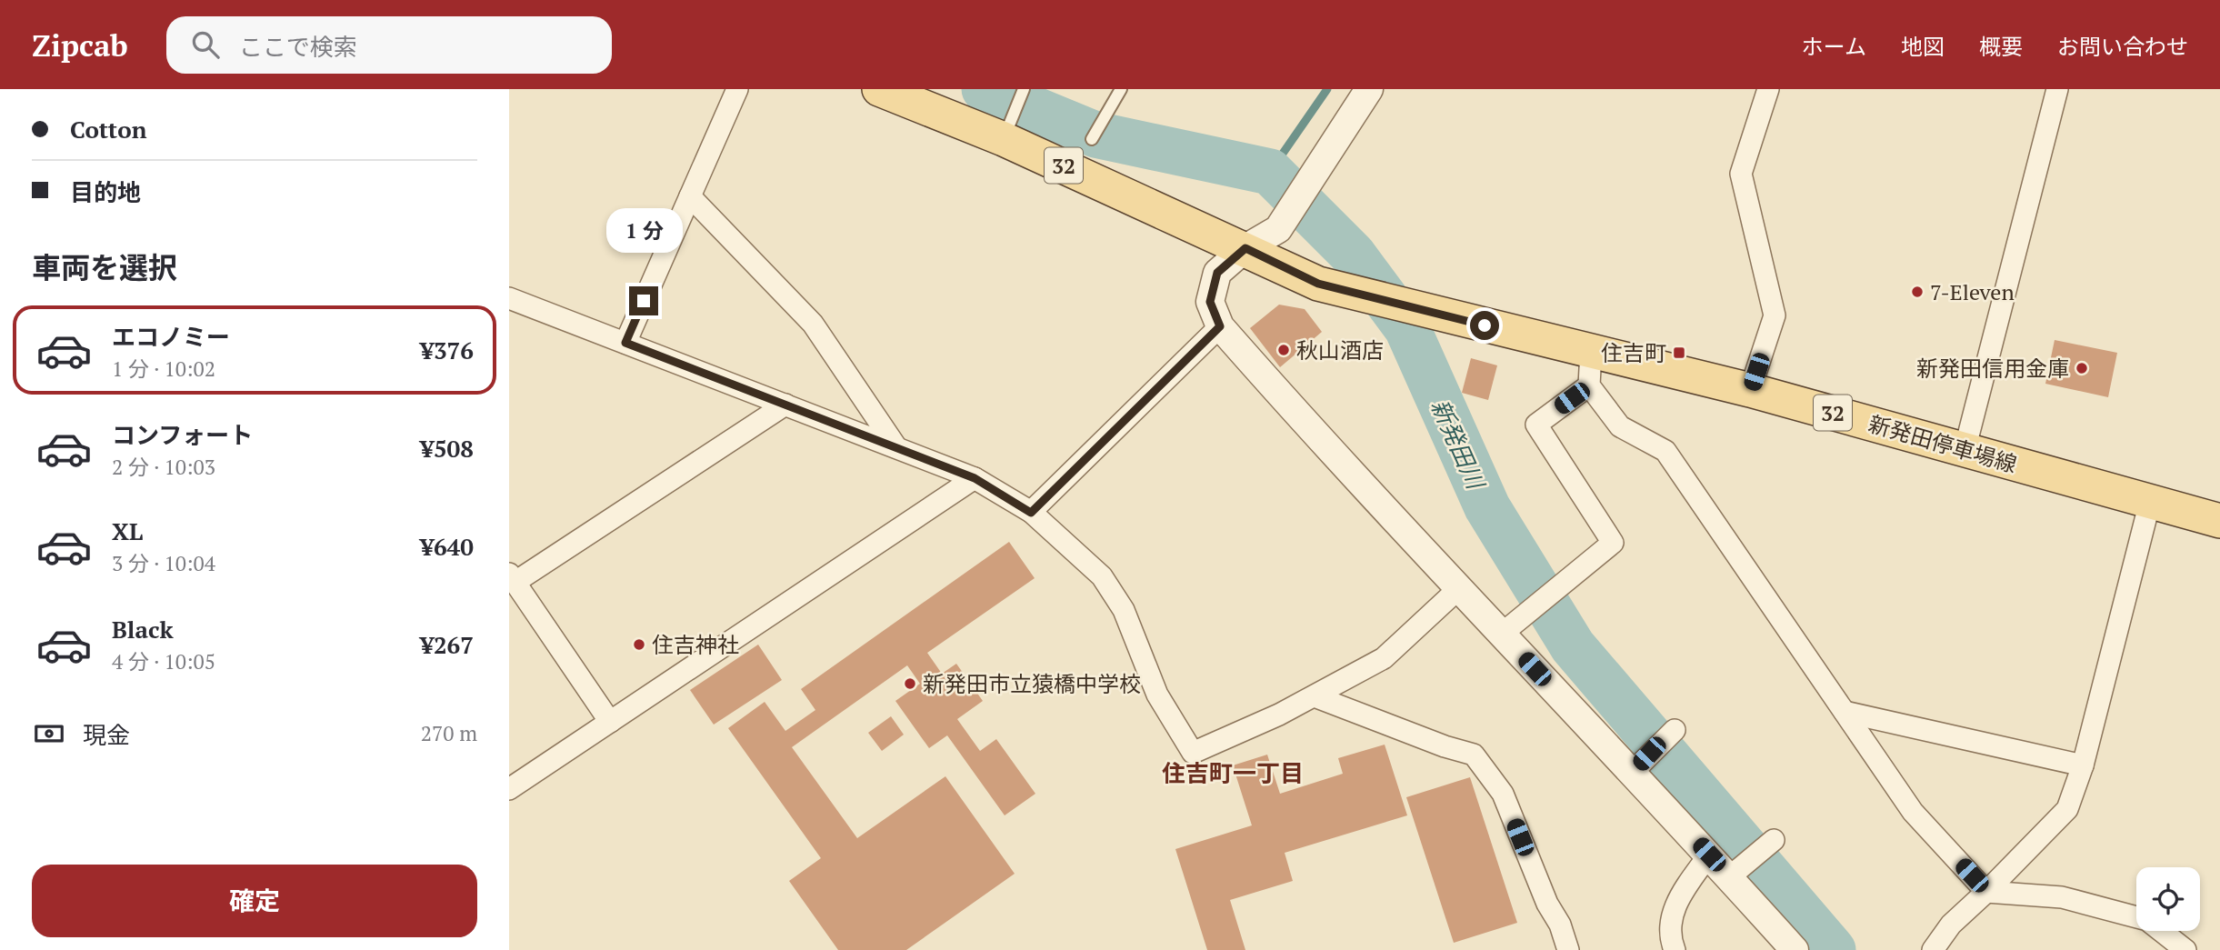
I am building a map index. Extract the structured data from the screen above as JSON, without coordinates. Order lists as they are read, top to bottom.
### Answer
{
  "streets": {
    "main road": ["32", "新発田停車場線"]
  },
  "crossings": [
    ["32", "新発田停車場線"]
  ],
  "districts": ["住吉町一丁目"],
  "water": ["新発田川"],
  "places": {
    "other": [
      "7-Eleven",
      "秋山酒店",
      "新発田信用金庫",
      "住吉神社",
      "新発田市立猿橋中学校"
    ],
    "transit": ["住吉町"]
  },
  "page": {
    "header": "Zipcab",
    "search": "ここで検索",
    "nav": [
      "ホーム",
      "地図",
      "概要",
      "お問い合わせ"
    ],
    "banner": ["Cotton", "目的地"],
    "bubble": "1 分",
    "heading": "車両を選択",
    "list": [
      {
        "name": "エコノミー",
        "note": "1 分 · 10:02",
        "value": "¥376"
      },
      {
        "name": "コンフォート",
        "note": "2 分 · 10:03",
        "value": "¥508"
      },
      {
        "name": "XL",
        "note": "3 分 · 10:04",
        "value": "¥640"
      },
      {
        "name": "Black",
        "note": "4 分 · 10:05",
        "value": "¥267"
      }
    ],
    "pay": ["現金", "270 m"],
    "buttons": "確定"
  }
}
